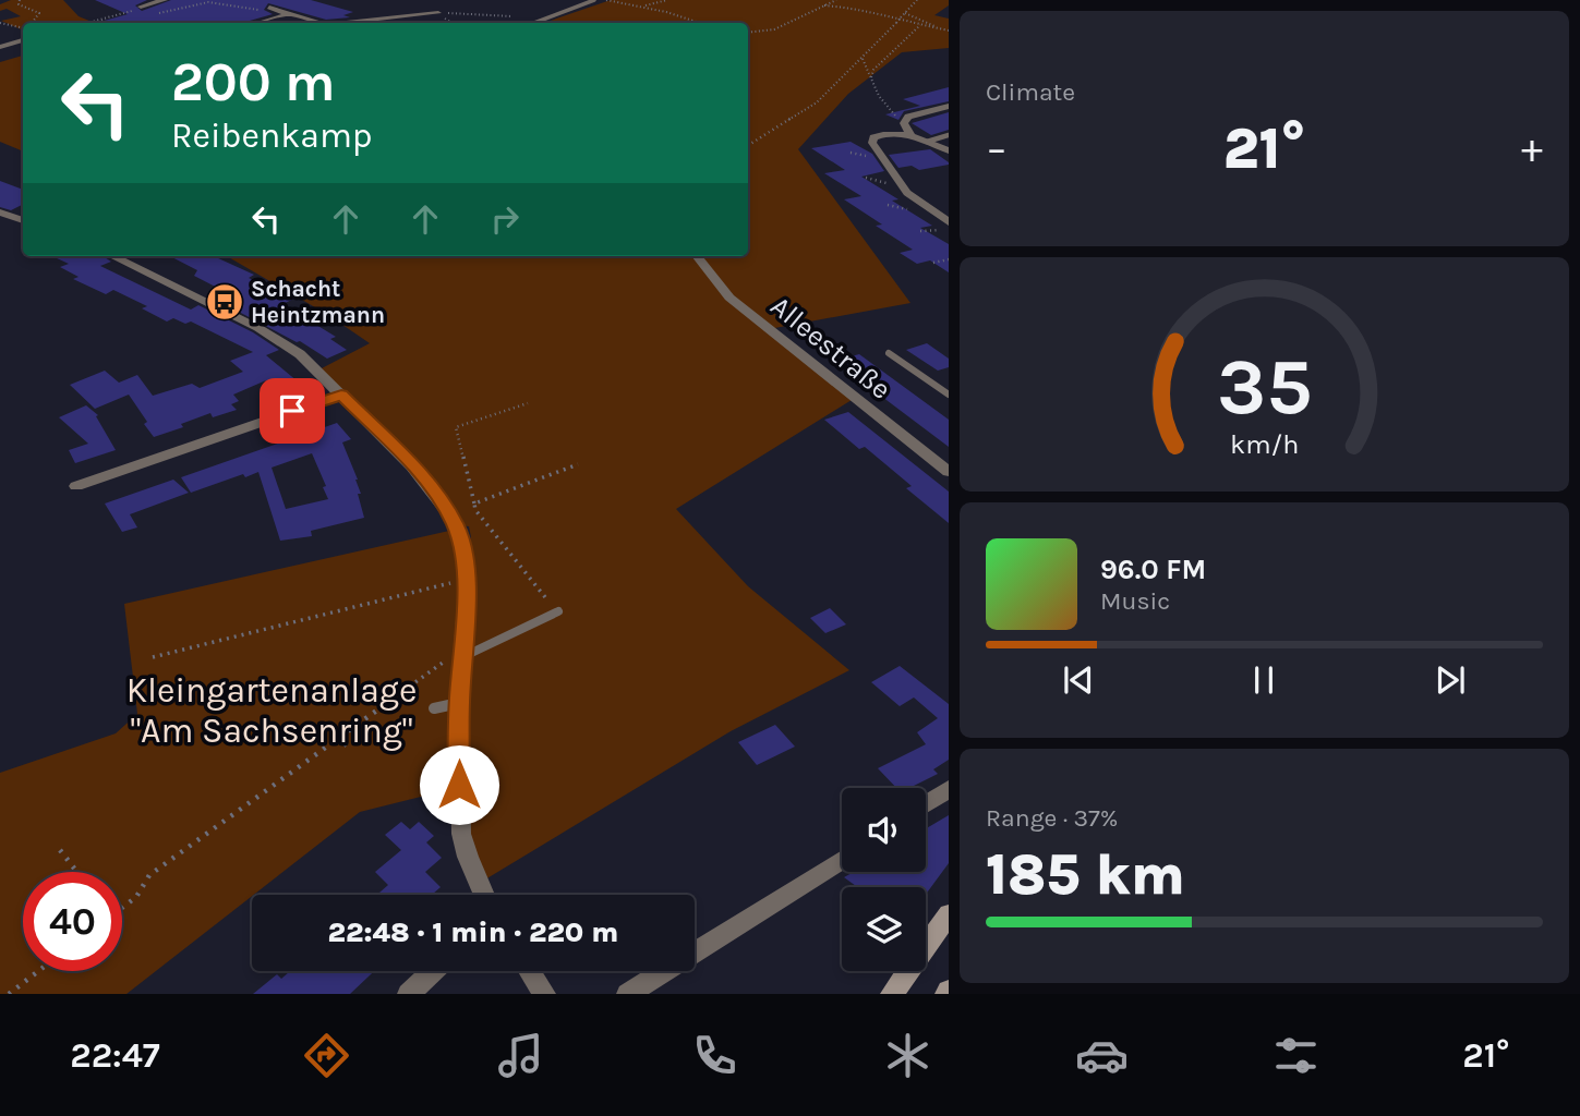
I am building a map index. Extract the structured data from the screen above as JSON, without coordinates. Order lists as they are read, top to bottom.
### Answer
{
  "streets": {
    "street": ["Alleestraße"]
  },
  "parks": ["Kleingartenanlage \"Am Sachsenring\""],
  "places": {
    "bus stop": ["Schacht Heintzmann"]
  },
  "page": {
    "tile": [
      "Climate",
      ["Range · 37%", "185 km"]
    ],
    "turn": ["200 m", "Reibenkamp"],
    "heat": ["−", "21°", "+"],
    "song": ["96.0 FM", "Music"],
    "limit": "40",
    "trip": "22:48 · 1 min · 220 m",
    "tabs": ["22:47", "21°"],
    "gauge": ["35", "km/h"]
  }
}
